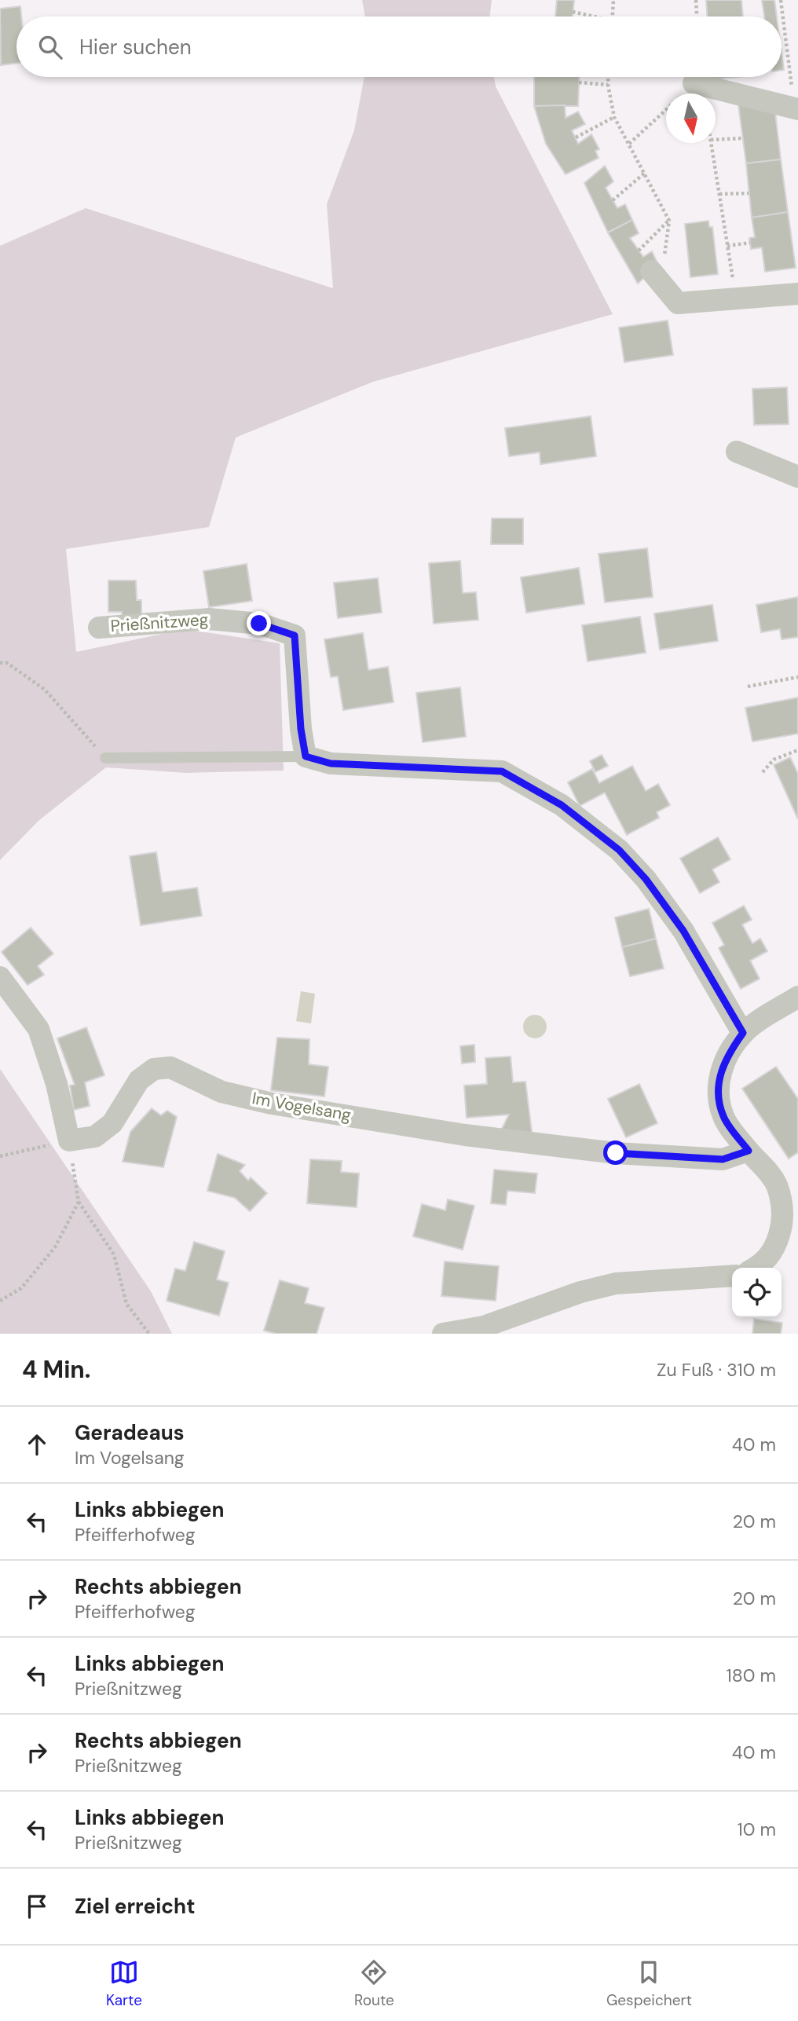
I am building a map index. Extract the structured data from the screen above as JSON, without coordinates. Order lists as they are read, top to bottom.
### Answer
{
  "streets": {
    "street": ["Prießnitzweg", "Im Vogelsang"]
  },
  "north": "bottom",
  "page": {
    "search": "Hier suchen",
    "heading": ["4 Min.", "Zu Fuß · 310 m"],
    "list": [
      ["Geradeaus", "Im Vogelsang", "40 m"],
      ["Links abbiegen", "Pfeifferhofweg", "20 m"],
      ["Rechts abbiegen", "Pfeifferhofweg", "20 m"],
      ["Links abbiegen", "Prießnitzweg", "180 m"],
      ["Rechts abbiegen", "Prießnitzweg", "40 m"],
      ["Links abbiegen", "Prießnitzweg", "10 m"],
      "Ziel erreicht"
    ],
    "nav": ["Karte", "Route", "Gespeichert"]
  }
}
